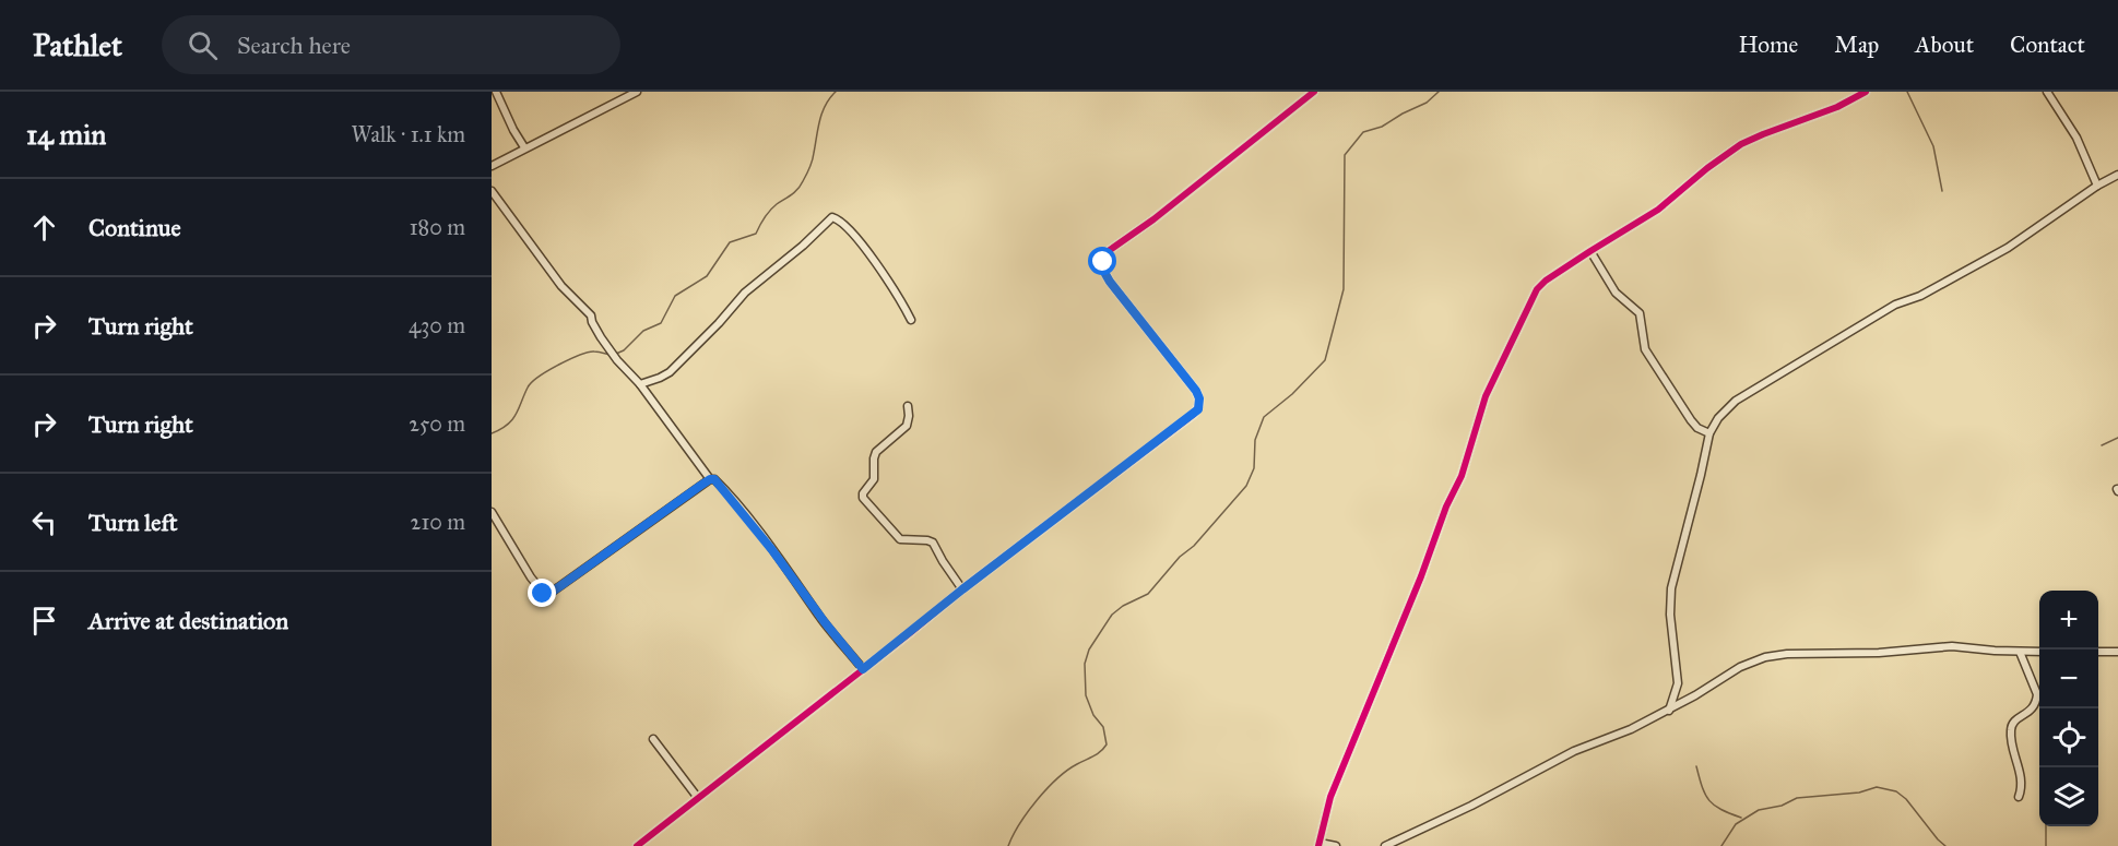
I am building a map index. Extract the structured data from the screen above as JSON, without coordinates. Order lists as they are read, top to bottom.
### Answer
{
  "page": {
    "header": "Pathlet",
    "search": "Search here",
    "nav": [
      "Home",
      "Map",
      "About",
      "Contact"
    ],
    "heading": ["14 min", "Walk · 1.1 km"],
    "list": [
      ["Continue", "180 m"],
      ["Turn right", "430 m"],
      ["Turn right", "250 m"],
      ["Turn left", "210 m"],
      "Arrive at destination"
    ],
    "map_buttons": ["+", "−"]
  }
}
